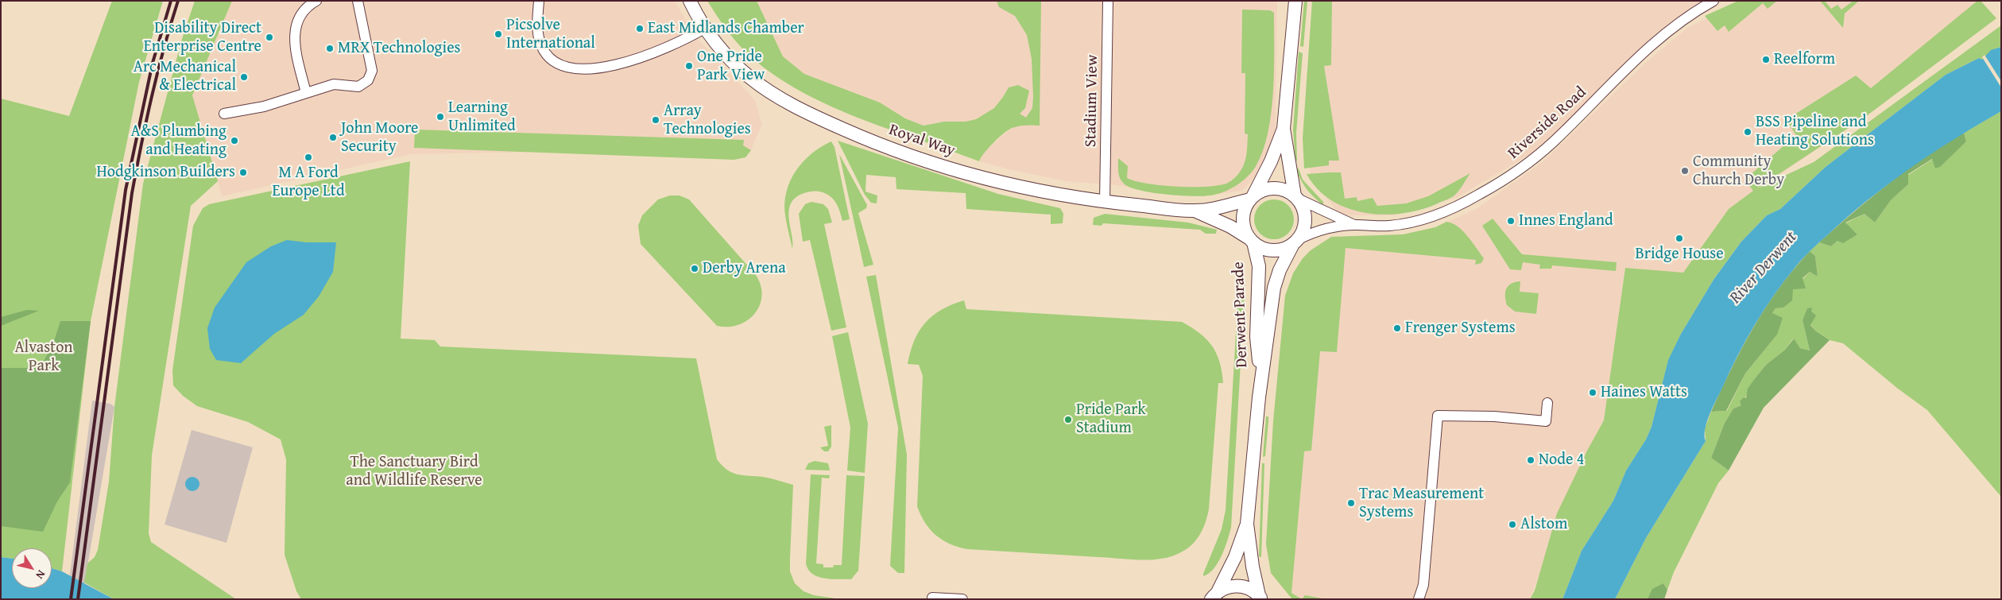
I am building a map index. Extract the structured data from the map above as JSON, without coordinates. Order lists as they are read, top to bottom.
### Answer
{
  "streets": {
    "street": [
      "Stadium View",
      "Riverside Road",
      "Royal Way",
      "Derwent Parade"
    ]
  },
  "crossings": [
    ["Stadium View", "Royal Way"],
    ["Riverside Road", "Royal Way"],
    ["Riverside Road", "Derwent Parade"],
    ["Royal Way", "Derwent Parade"]
  ],
  "water": ["River Derwent"],
  "parks": ["Alvaston Park", "The Sanctuary Bird and Wildlife Reserve"],
  "places": [
    "East Midlands Chamber",
    "Picsolve International",
    "Disability Direct Enterprise Centre",
    "MRX Technologies",
    "Reelform",
    "One Pride Park View",
    "Arc Mechanical & Electrical",
    "Learning Unlimited",
    "Array Technologies",
    "BSS Pipeline and Heating Solutions",
    "John Moore Security",
    "A&S Plumbing and Heating",
    "M A Ford Europe Ltd",
    "Community Church Derby",
    "Hodgkinson Builders",
    "Innes England",
    "Bridge House",
    "Derby Arena",
    "Frenger Systems",
    "Haines Watts",
    "Pride Park Stadium",
    "Node 4",
    "Trac Measurement Systems",
    "Alstom"
  ],
  "north": "bottom right"
}
